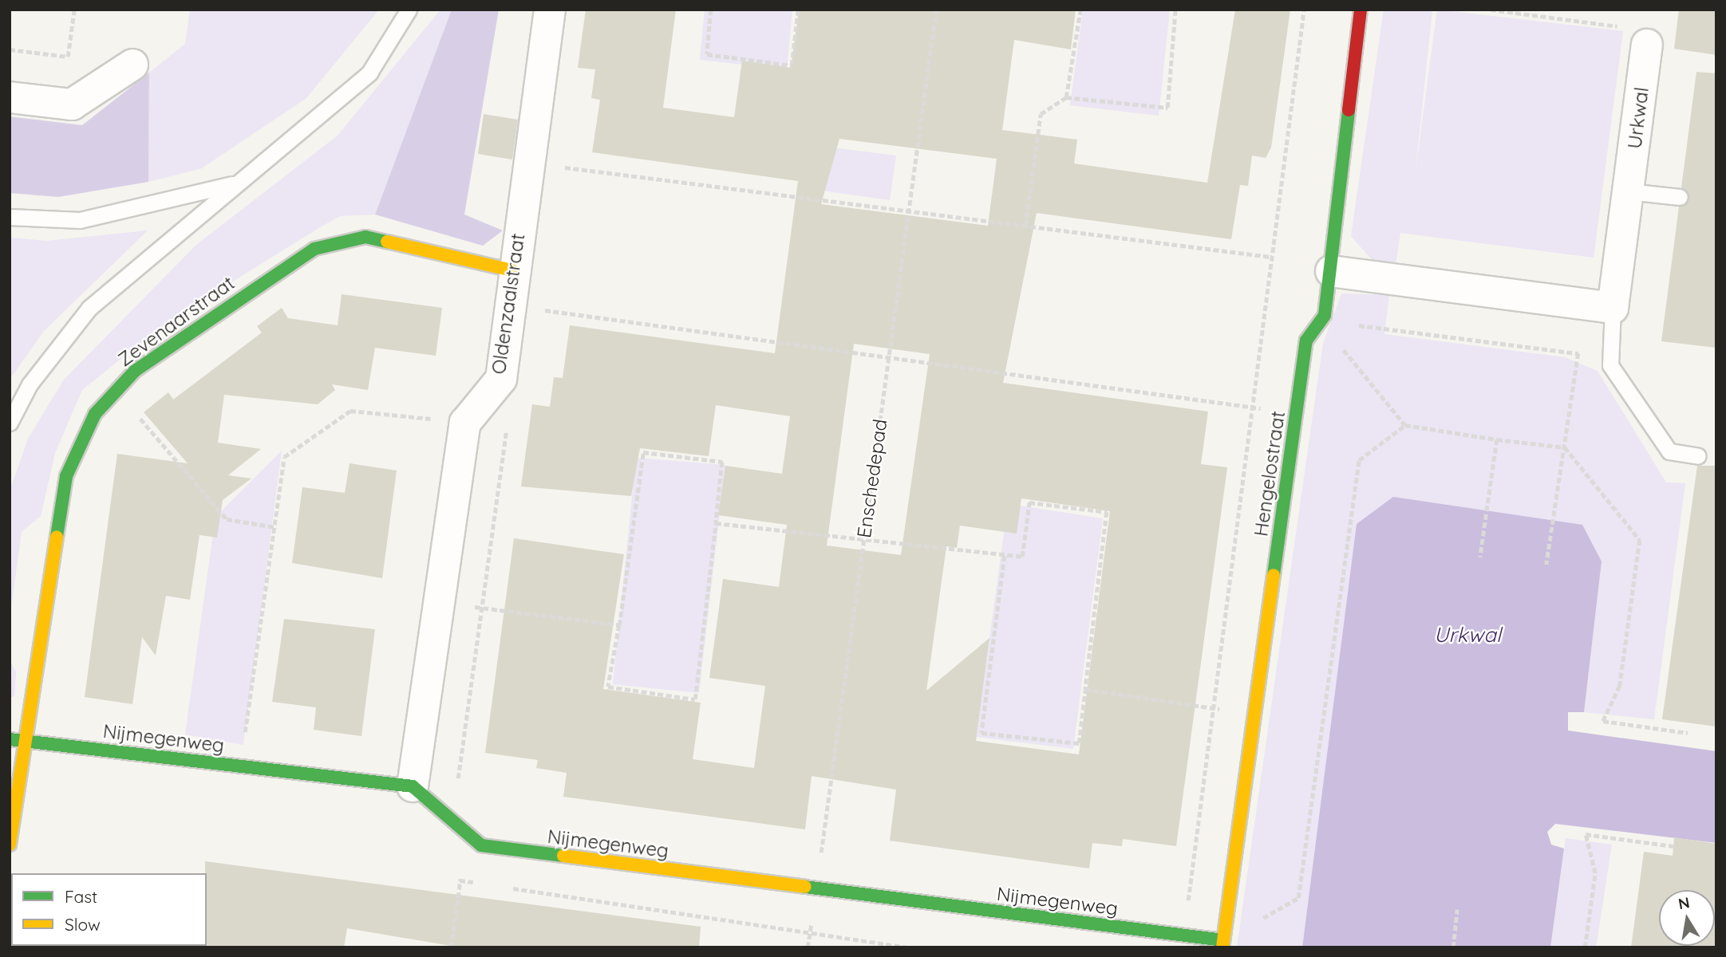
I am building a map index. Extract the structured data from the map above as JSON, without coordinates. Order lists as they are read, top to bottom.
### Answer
{
  "streets": {
    "street": [
      "Urkwal",
      "Oldenzaalstraat",
      "Zevenaarstraat",
      "Hengelostraat",
      "Nijmegenweg"
    ],
    "path": ["Enschedepad"]
  },
  "crossings": [
    ["Oldenzaalstraat", "Zevenaarstraat"],
    ["Zevenaarstraat", "Nijmegenweg"],
    ["Hengelostraat", "Nijmegenweg"],
    ["Enschedepad", "Nijmegenweg"]
  ],
  "water": ["Urkwal"],
  "legend": ["Fast", "Slow"],
  "north": "top"
}
